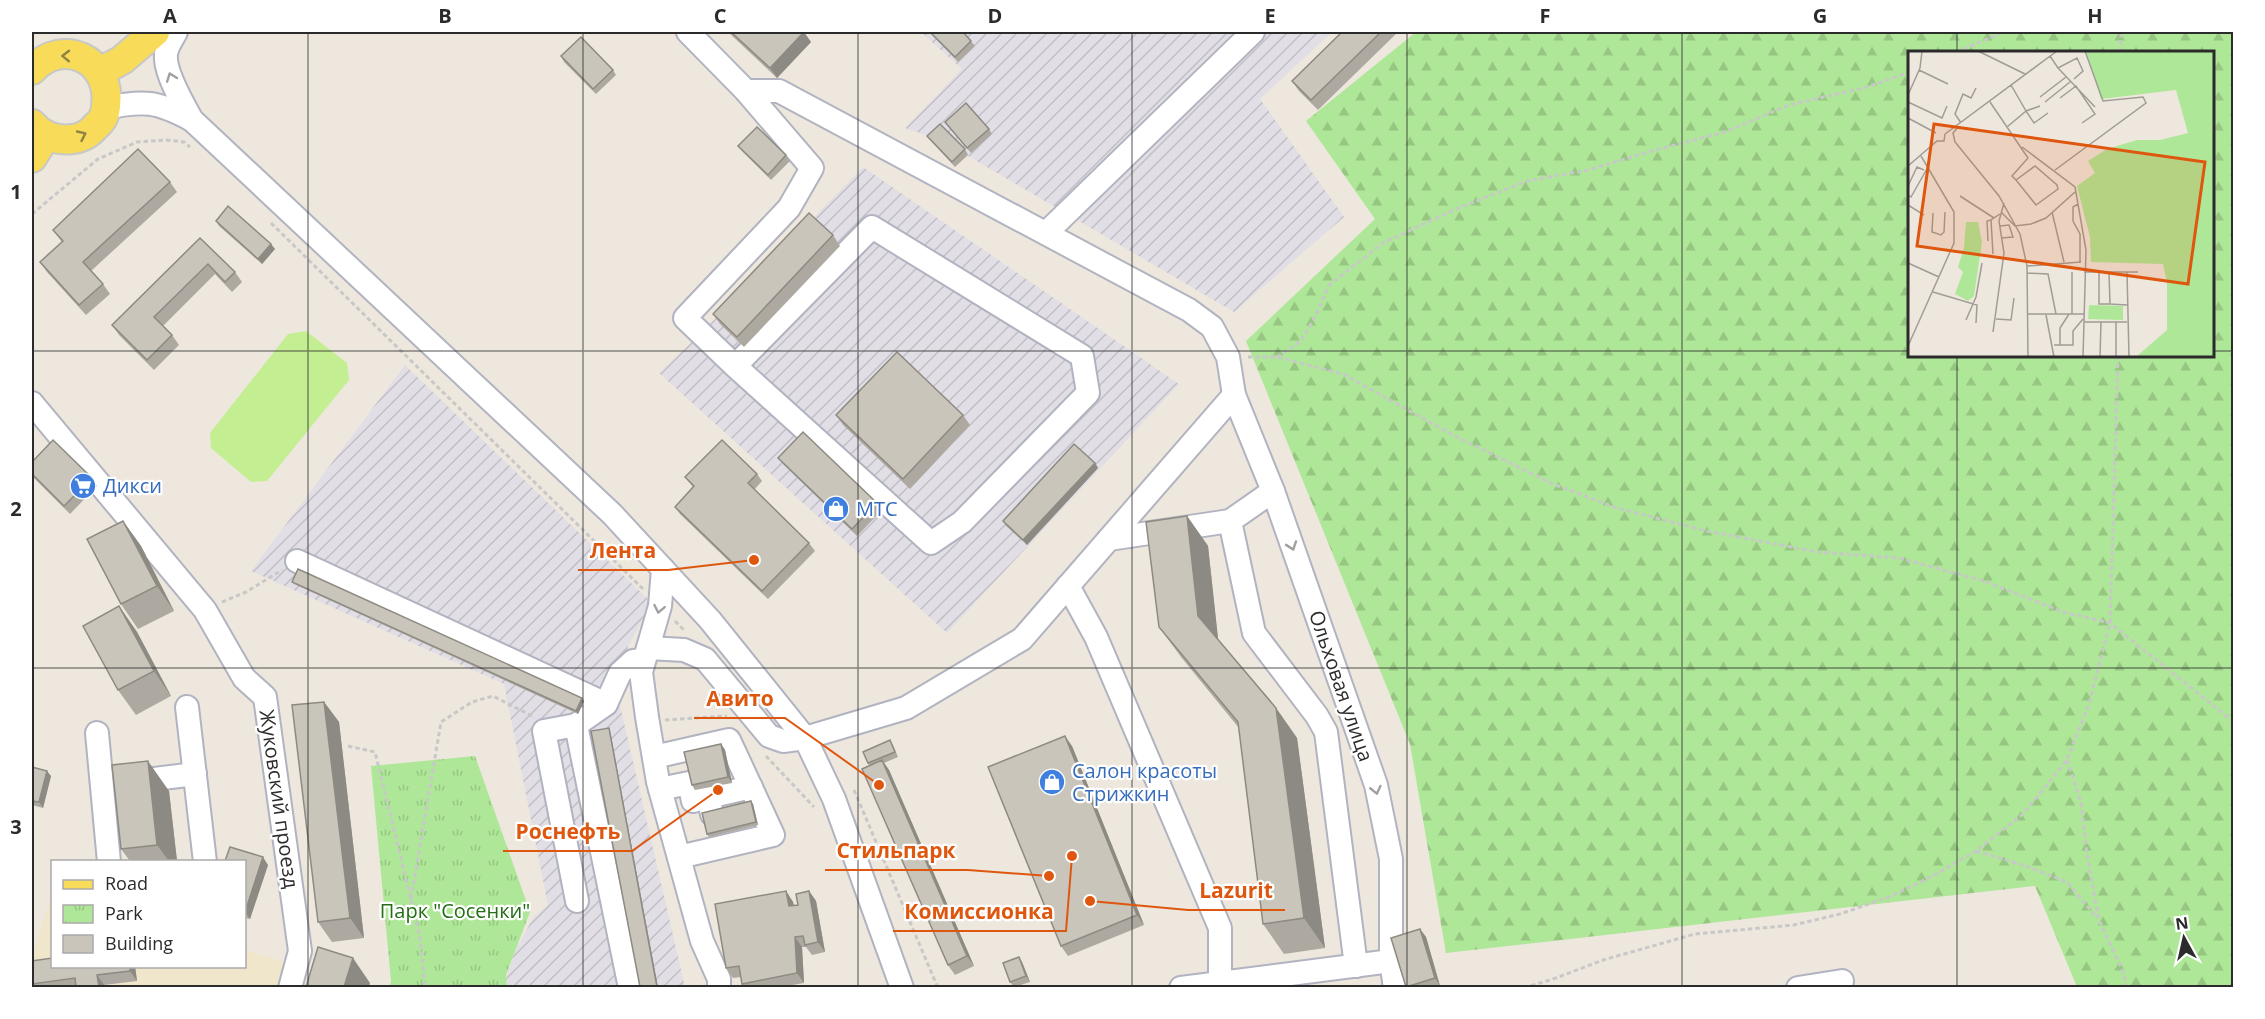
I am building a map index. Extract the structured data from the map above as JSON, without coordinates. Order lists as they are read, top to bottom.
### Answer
{
  "streets": {
    "street": ["Ольховая улица", "Жуковский проезд"]
  },
  "parks": ["Парк \"Сосенки\""],
  "places": {
    "supermarket": ["Дикси"],
    "shop": ["МТС", "Салон красоты Стрижкин"],
    "other": [
      "Лента",
      "Авито",
      "Роснефть",
      "Комиссионка",
      "Стильпарк",
      "Lazurit"
    ]
  },
  "legend": ["Road", "Park", "Building"],
  "north": "top",
  "grid": {
    "columns": [
      "A",
      "B",
      "C",
      "D",
      "E",
      "F",
      "G",
      "H"
    ],
    "rows": ["1", "2", "3"]
  }
}
